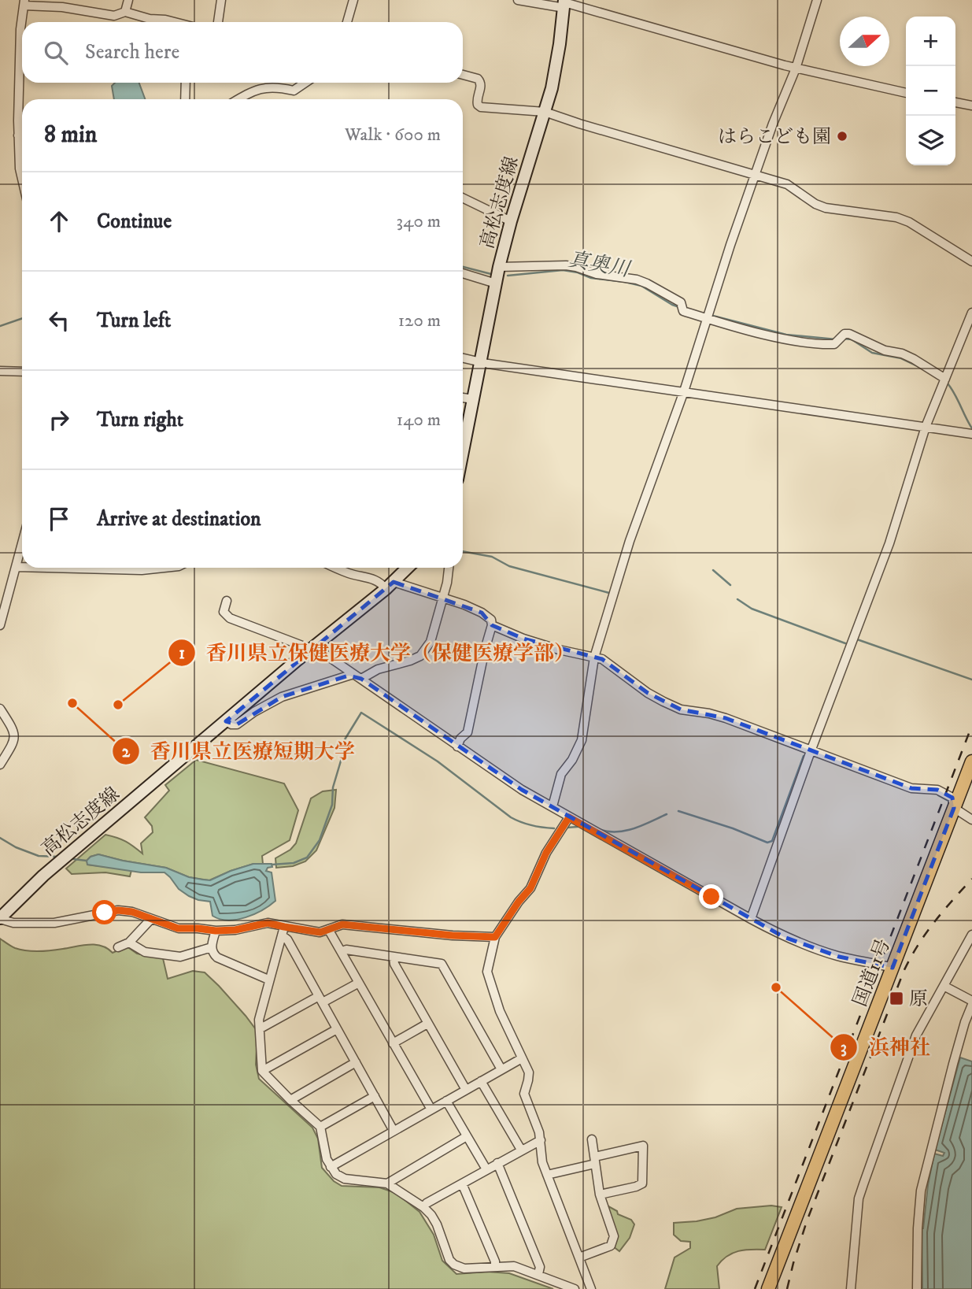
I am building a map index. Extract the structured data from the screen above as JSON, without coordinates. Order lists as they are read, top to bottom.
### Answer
{
  "streets": {
    "highway": ["国道11号"],
    "main road": ["高松志度線"]
  },
  "water": ["真奥川"],
  "places": {
    "other": [
      "はらこども園",
      "香川県立医療短期大学",
      "香川県立保健医療大学（保健医療学部）",
      "浜神社"
    ],
    "transit": ["原"]
  },
  "north": "right",
  "page": {
    "map_buttons": ["+", "−"],
    "search": "Search here",
    "heading": ["8 min", "Walk · 600 m"],
    "list": [
      ["Continue", "340 m"],
      ["Turn left", "120 m"],
      ["Turn right", "140 m"],
      "Arrive at destination"
    ]
  }
}
